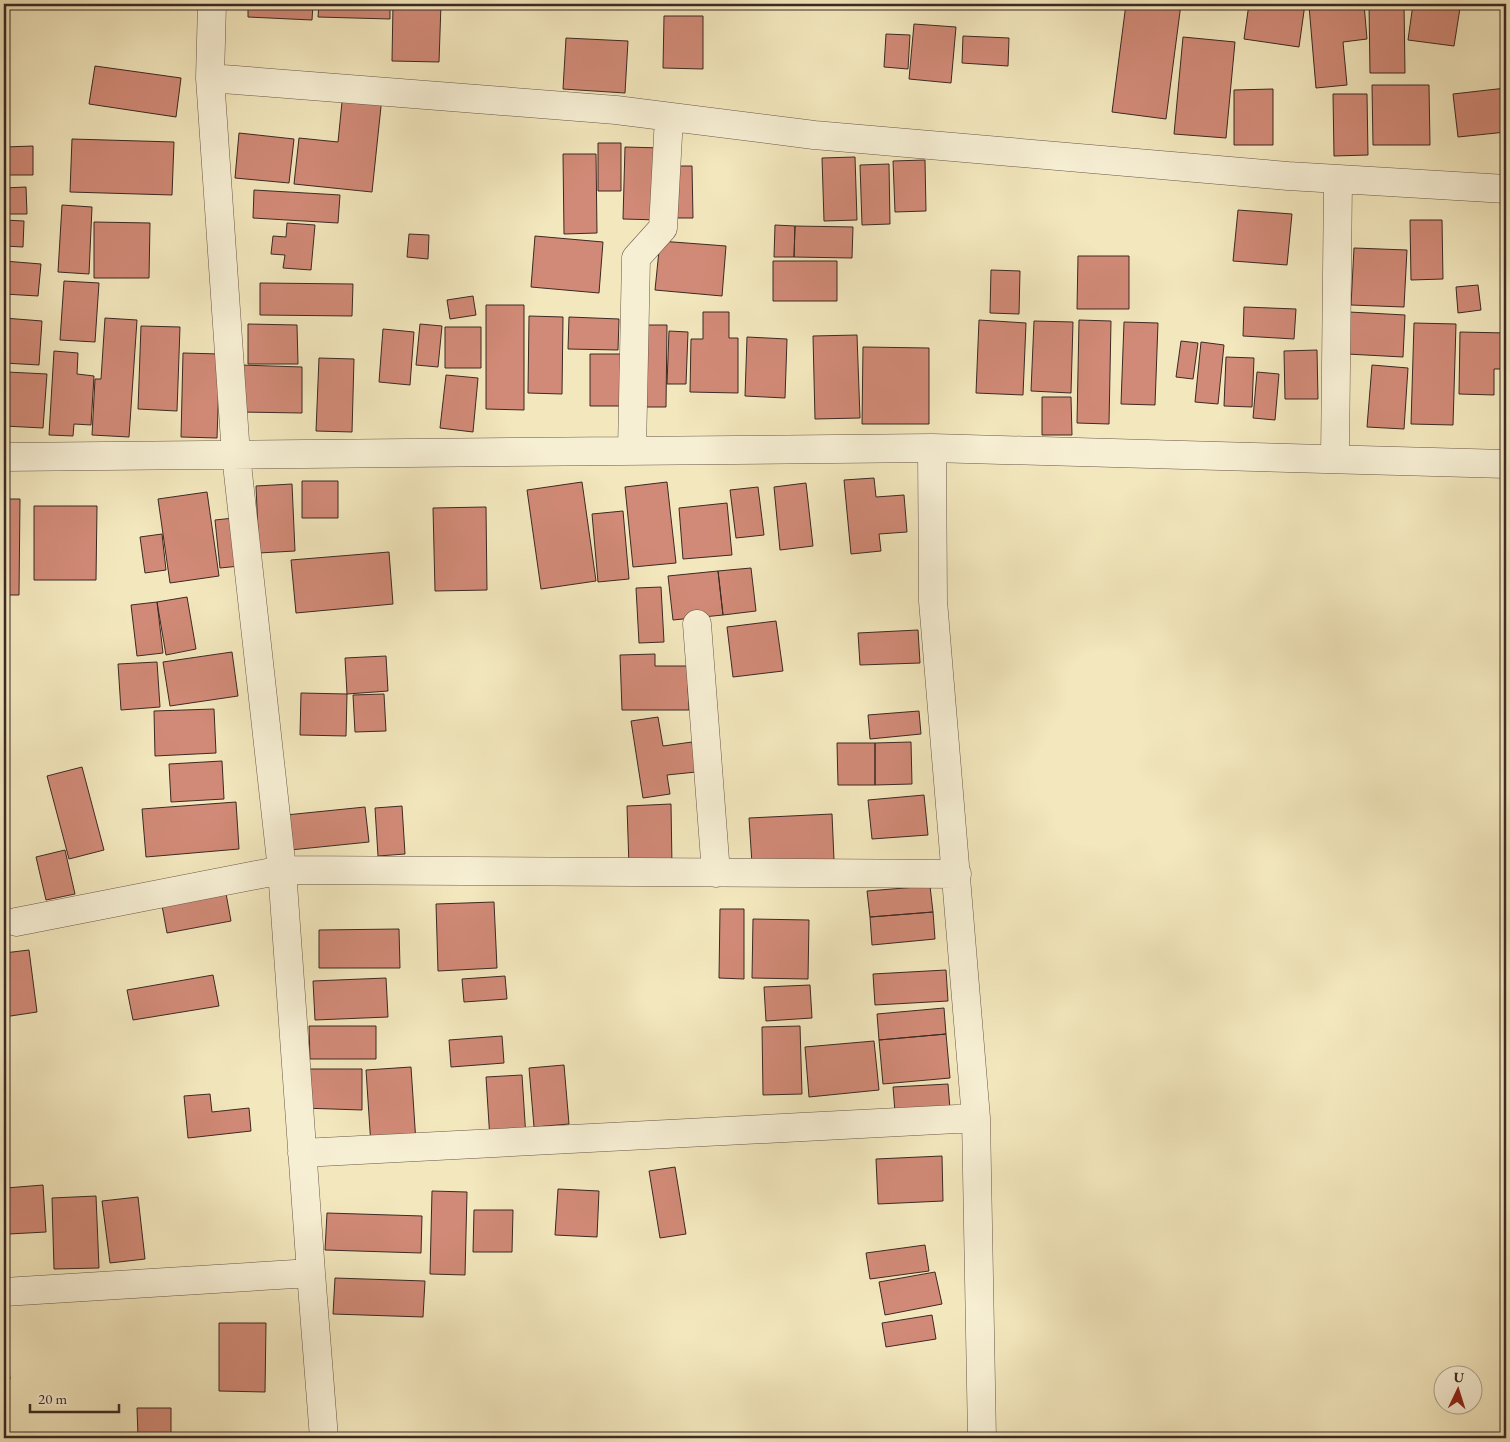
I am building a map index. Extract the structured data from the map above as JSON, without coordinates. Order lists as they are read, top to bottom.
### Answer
{
  "scale_bar": "20 m",
  "north": "top"
}
